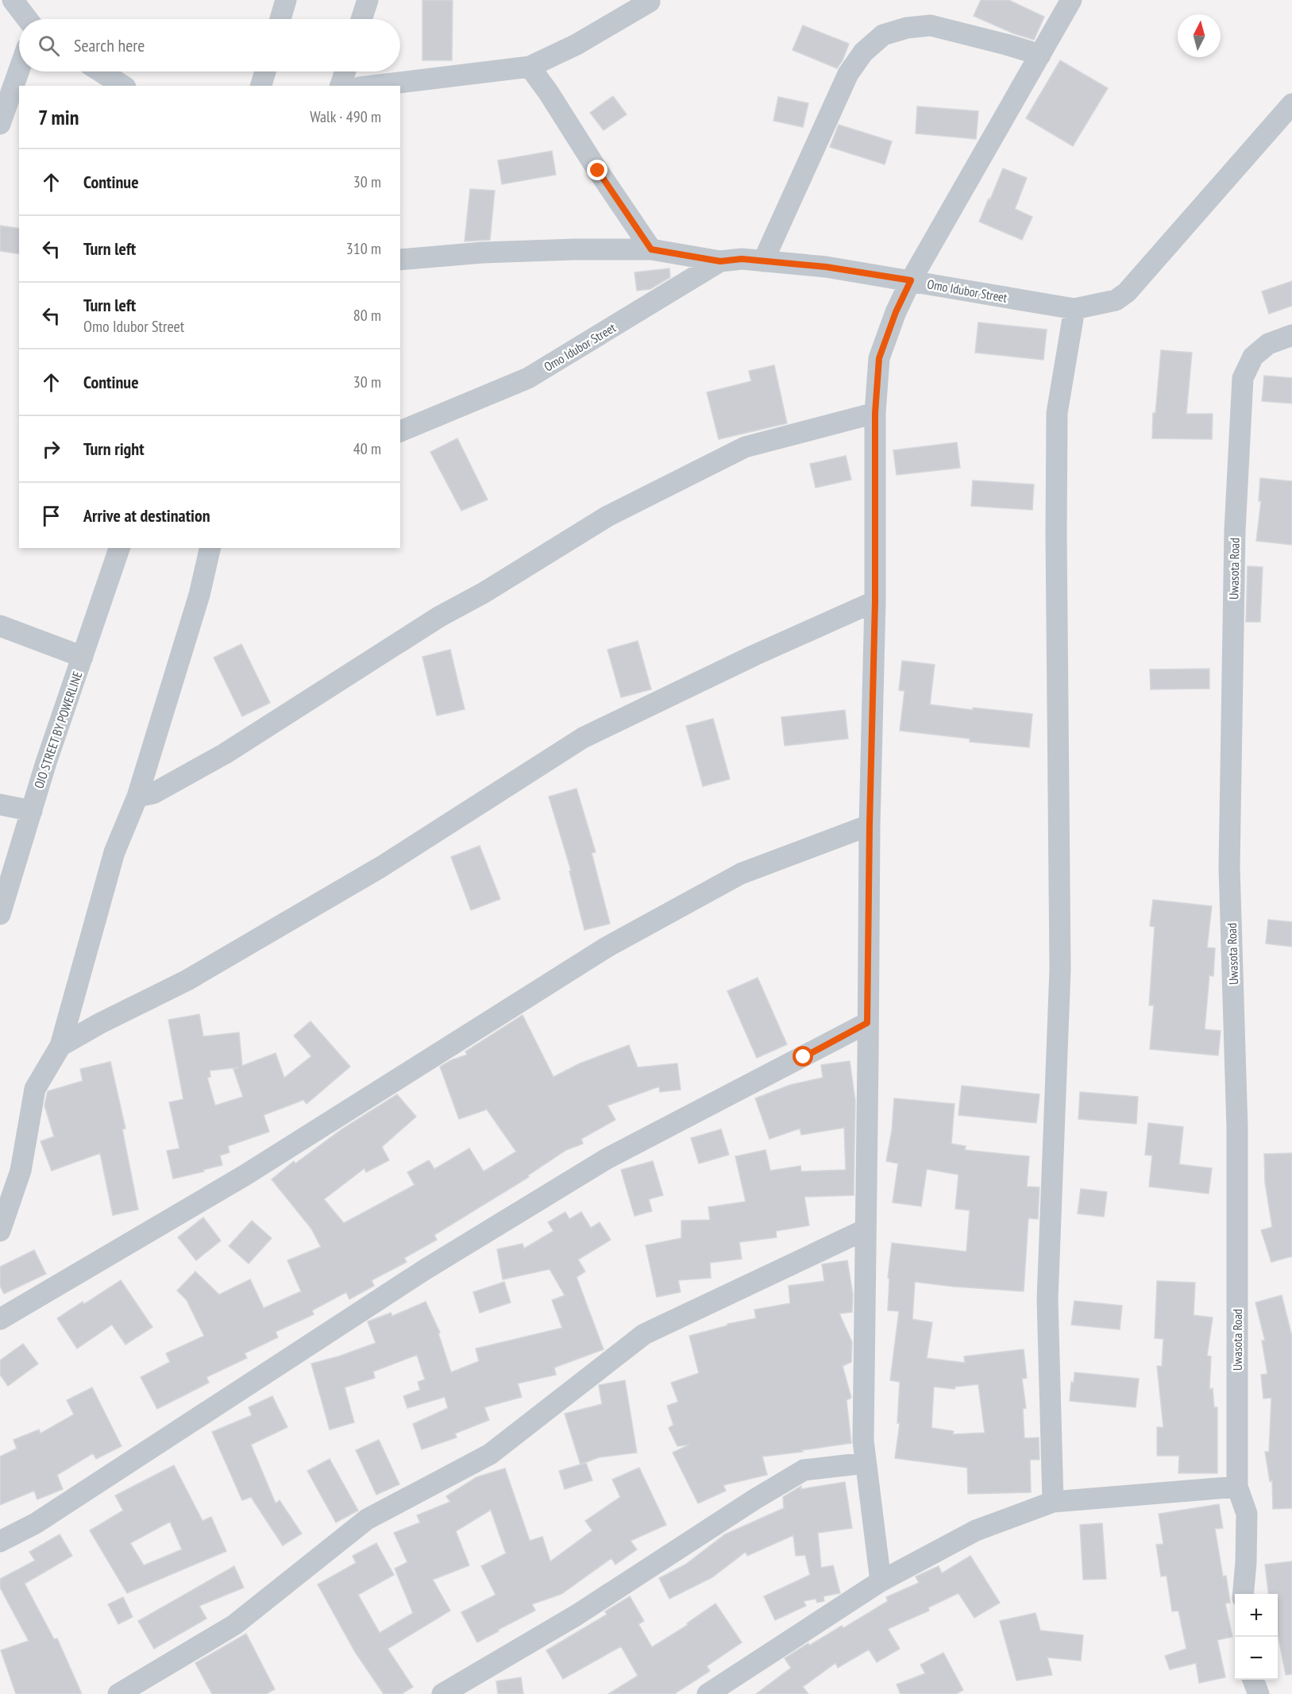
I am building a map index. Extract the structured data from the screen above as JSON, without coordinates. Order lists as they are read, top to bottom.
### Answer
{
  "streets": {
    "street": ["Omo Idubor Street", "Uwasota Road", "OJO STREET BY POWERLINE"]
  },
  "north": "top",
  "page": {
    "search": "Search here",
    "heading": ["7 min", "Walk · 490 m"],
    "list": [
      ["Continue", "30 m"],
      ["Turn left", "310 m"],
      ["Turn left", "Omo Idubor Street", "80 m"],
      ["Continue", "30 m"],
      ["Turn right", "40 m"],
      "Arrive at destination"
    ],
    "map_buttons": ["+", "−"]
  }
}
